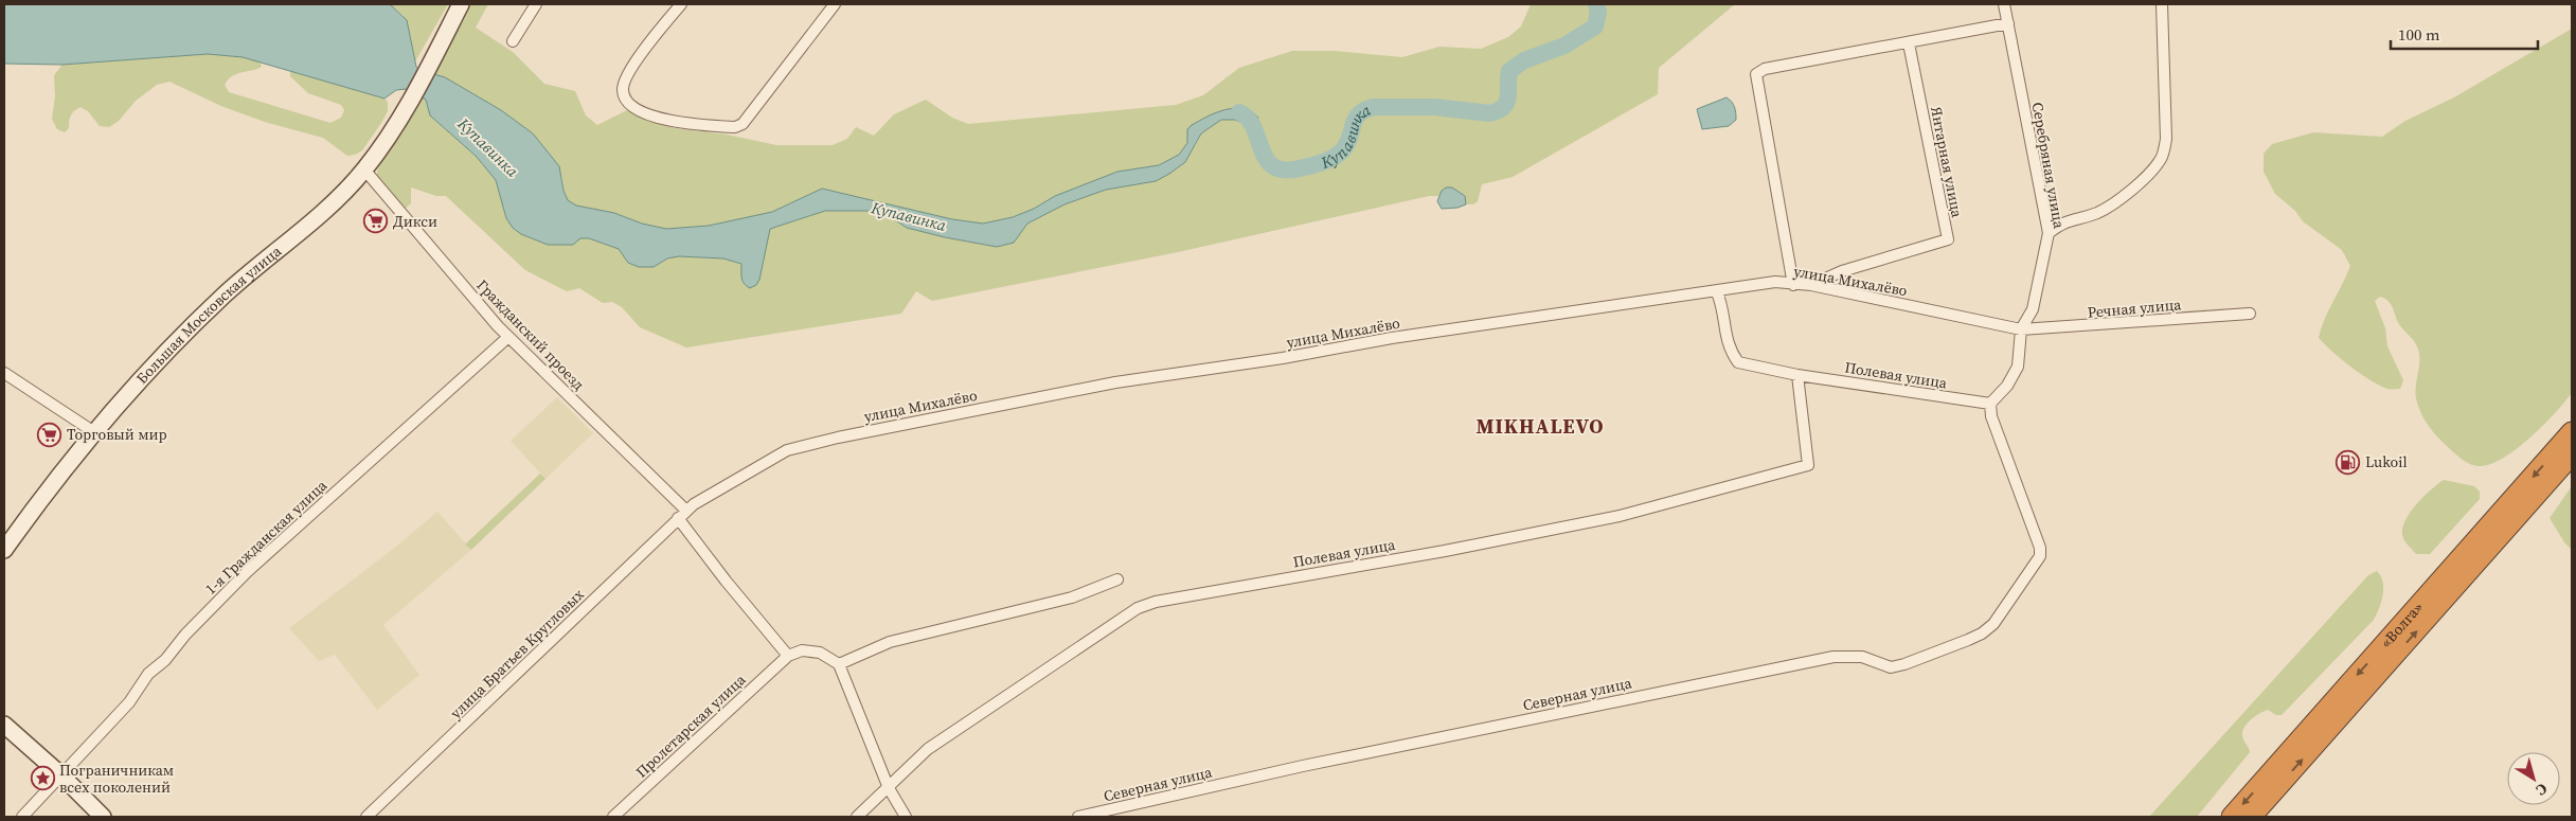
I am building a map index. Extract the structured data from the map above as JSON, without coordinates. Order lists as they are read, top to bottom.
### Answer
{
  "streets": {
    "highway": ["«Волга»"],
    "main road": ["Большая Московская улица"],
    "street": [
      "Янтарная улица",
      "Серебряная улица",
      "улица Михалёво",
      "Речная улица",
      "Гражданский проезд",
      "Полевая улица",
      "1-я Гражданская улица",
      "улица Братьев Кругловых",
      "Северная улица",
      "Пролетарская улица"
    ]
  },
  "crossings": [
    ["Янтарная улица", "улица Михалёво"],
    ["Серебряная улица", "улица Михалёво"],
    ["Серебряная улица", "Речная улица"],
    ["улица Михалёво", "Речная улица"],
    ["улица Михалёво", "Гражданский проезд"],
    ["улица Михалёво", "Полевая улица"],
    ["улица Михалёво", "улица Братьев Кругловых"],
    ["Большая Московская улица", "Гражданский проезд"],
    ["Гражданский проезд", "1-я Гражданская улица"],
    ["Гражданский проезд", "улица Братьев Кругловых"],
    ["Гражданский проезд", "Пролетарская улица"],
    ["Полевая улица", "Северная улица"]
  ],
  "districts": ["MIKHALEVO"],
  "water": ["Купавинка"],
  "places": {
    "supermarket": ["Дикси", "Торговый мир"],
    "fuel station": ["Lukoil"],
    "place": ["Пограничникам всех поколений"]
  },
  "scale_bar": "100 m",
  "north": "bottom right"
}
